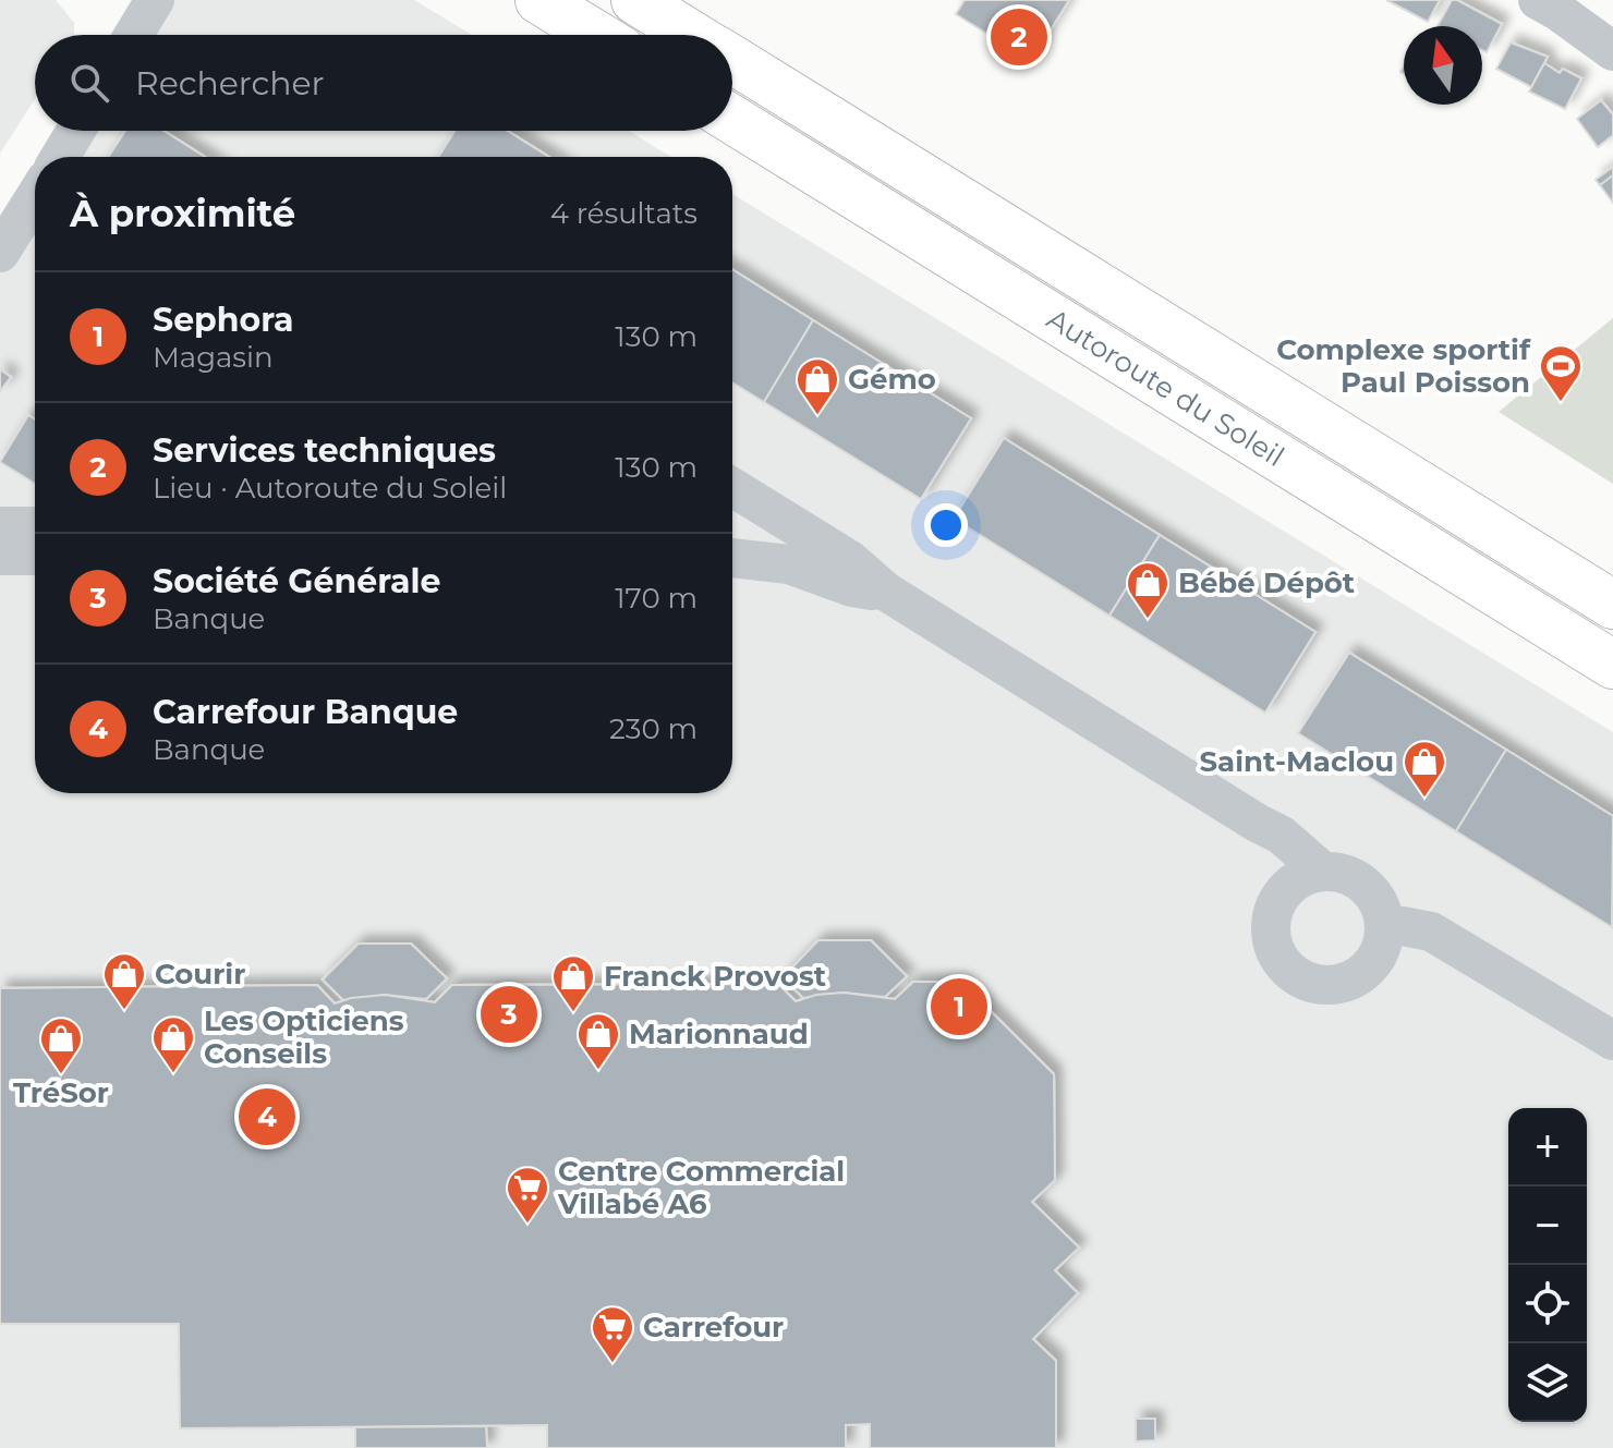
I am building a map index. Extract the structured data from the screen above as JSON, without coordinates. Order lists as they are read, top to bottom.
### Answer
{
  "streets": {
    "highway": ["Autoroute du Soleil"]
  },
  "places": {
    "sports": ["Complexe sportif Paul Poisson"],
    "shop": [
      "Gémo",
      "Bébé Dépôt",
      "Saint-Maclou",
      "Courir",
      "Franck Provost",
      "Marionnaud",
      "Les Opticiens Conseils",
      "TréSor"
    ],
    "supermarket": ["Centre Commercial Villabé A6", "Carrefour"]
  },
  "north": "top",
  "page": {
    "pins": [
      "2",
      "1",
      "3",
      "4"
    ],
    "search": "Rechercher",
    "heading": ["À proximité", "4 résultats"],
    "list": [
      {
        "mark": "1",
        "name": "Sephora",
        "note": "Magasin",
        "value": "130 m"
      },
      {
        "mark": "2",
        "name": "Services techniques",
        "note": "Lieu · Autoroute du Soleil",
        "value": "130 m"
      },
      {
        "mark": "3",
        "name": "Société Générale",
        "note": "Banque",
        "value": "170 m"
      },
      {
        "mark": "4",
        "name": "Carrefour Banque",
        "note": "Banque",
        "value": "230 m"
      }
    ],
    "map_buttons": ["+", "−"]
  }
}
